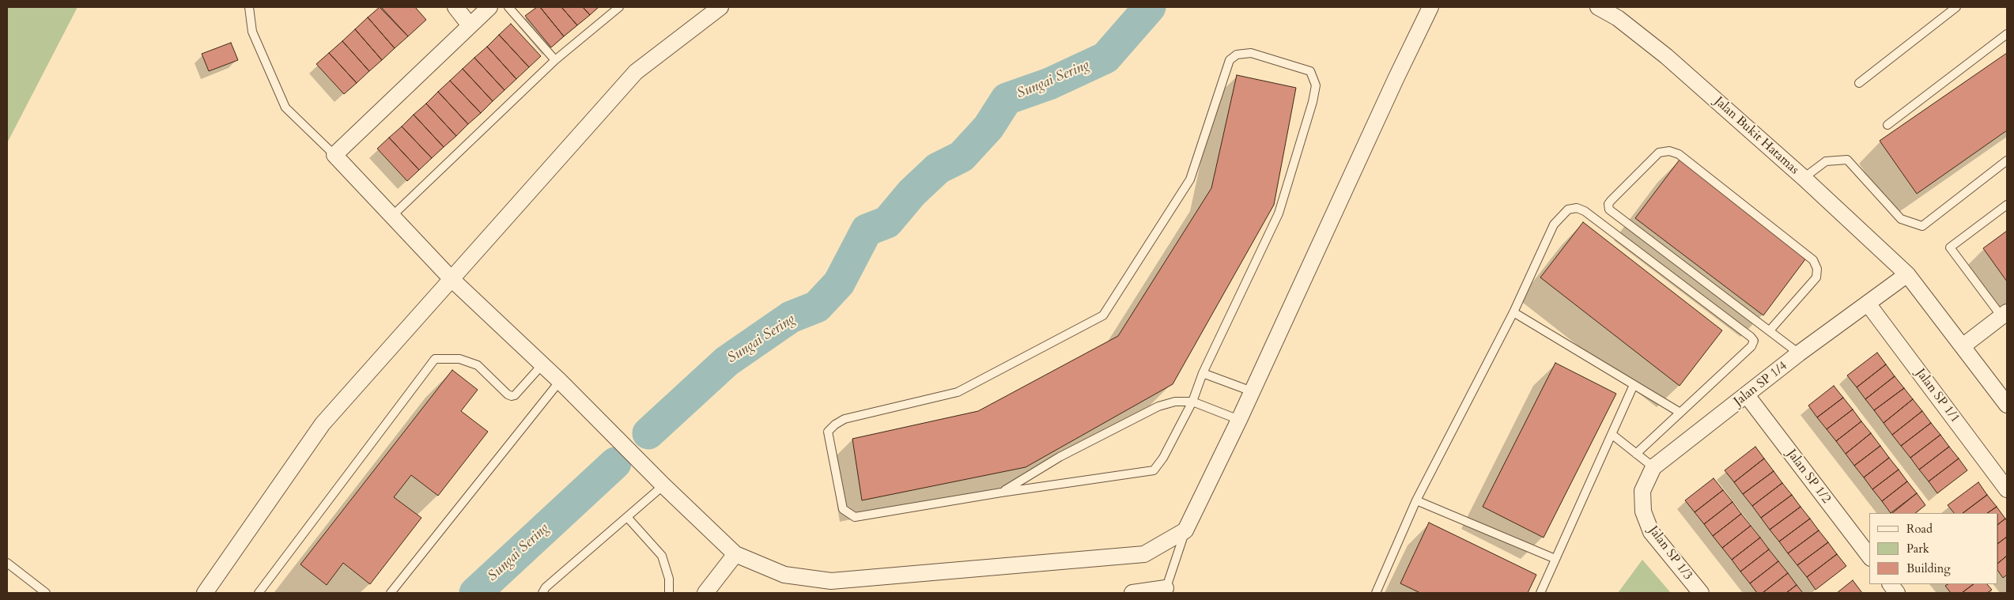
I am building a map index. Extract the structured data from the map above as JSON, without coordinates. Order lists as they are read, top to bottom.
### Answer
{
  "streets": {
    "street": [
      "Jalan Bukit Hatamas",
      "Jalan SP 1/4",
      "Jalan SP 1/1",
      "Jalan SP 1/2",
      "Jalan SP 1/3"
    ]
  },
  "crossings": [
    ["Jalan Bukit Hatamas", "Jalan SP 1/4"],
    ["Jalan SP 1/4", "Jalan SP 1/1"],
    ["Jalan SP 1/4", "Jalan SP 1/2"],
    ["Jalan SP 1/4", "Jalan SP 1/3"]
  ],
  "water": ["Sungai Sering"],
  "legend": ["Road", "Park", "Building"]
}
